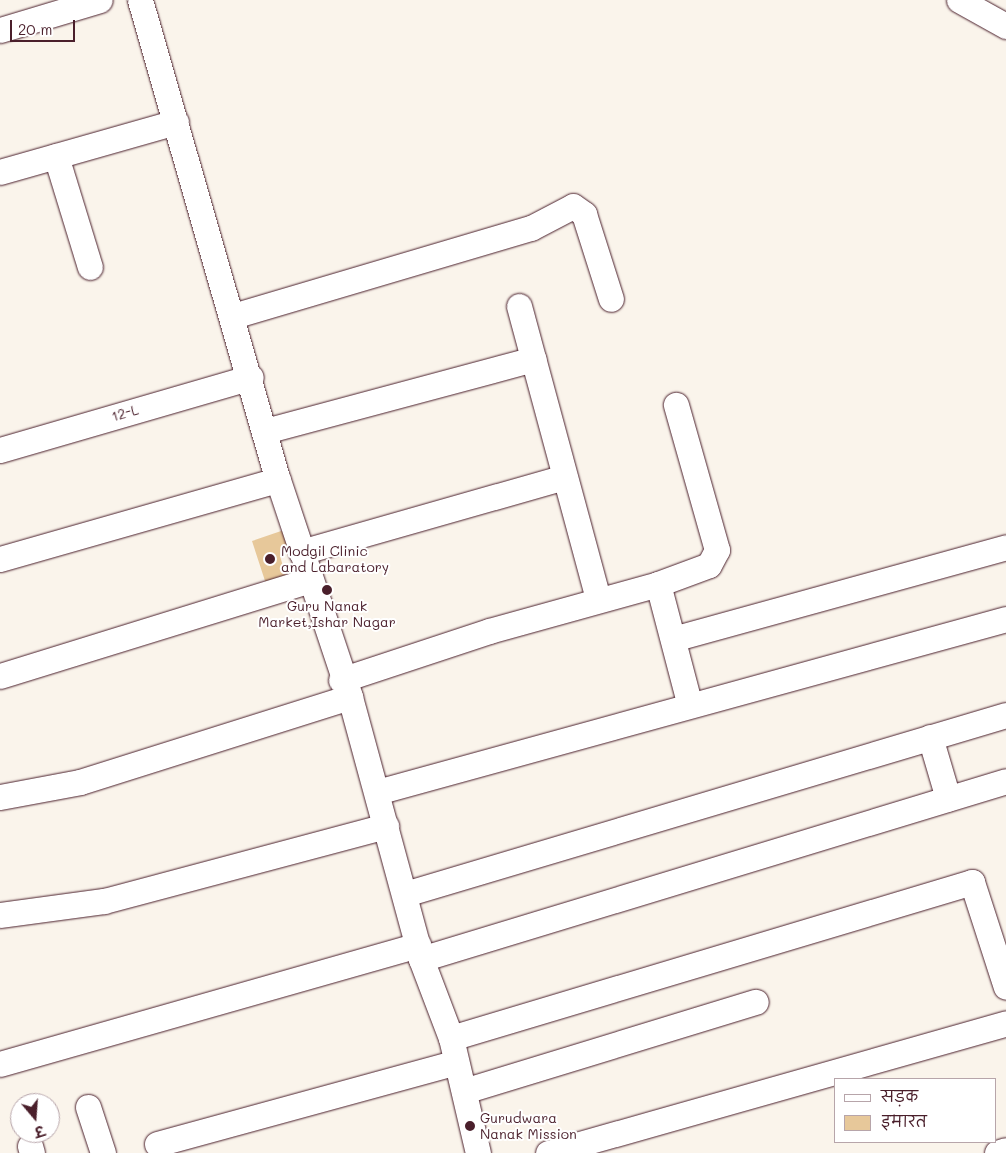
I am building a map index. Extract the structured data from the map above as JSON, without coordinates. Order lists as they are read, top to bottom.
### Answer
{
  "streets": {
    "street": ["12-L"]
  },
  "places": ["Modgil Clinic and Labaratory", "Guru Nanak Market,Ishar Nagar", "Gurudwara Nanak Mission"],
  "legend": ["सड़क", "इमारत"],
  "scale_bar": "20 m",
  "north": "bottom"
}
